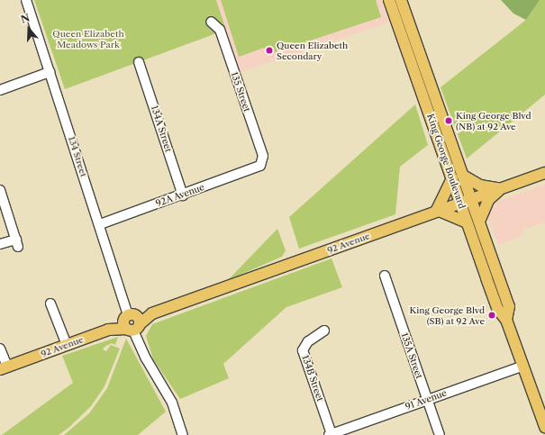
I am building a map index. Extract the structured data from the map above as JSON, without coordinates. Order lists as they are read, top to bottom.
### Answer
{
  "streets": {
    "main road": ["King George Boulevard", "92 Avenue"],
    "street": [
      "135 Street",
      "134A Street",
      "134 Street",
      "92A Avenue",
      "135A Street",
      "134B Street",
      "91 Avenue"
    ]
  },
  "crossings": [
    ["135 Street", "92A Avenue"],
    ["134A Street", "92A Avenue"],
    ["134 Street", "92A Avenue"],
    ["134 Street", "92 Avenue"],
    ["King George Boulevard", "92 Avenue"],
    ["King George Boulevard", "91 Avenue"],
    ["135A Street", "91 Avenue"],
    ["134B Street", "91 Avenue"]
  ],
  "parks": ["Queen Elizabeth Meadows Park"],
  "places": ["Queen Elizabeth Secondary", "King George Blvd (NB) at 92 Ave", "King George Blvd (SB) at 92 Ave"],
  "north": "top"
}
